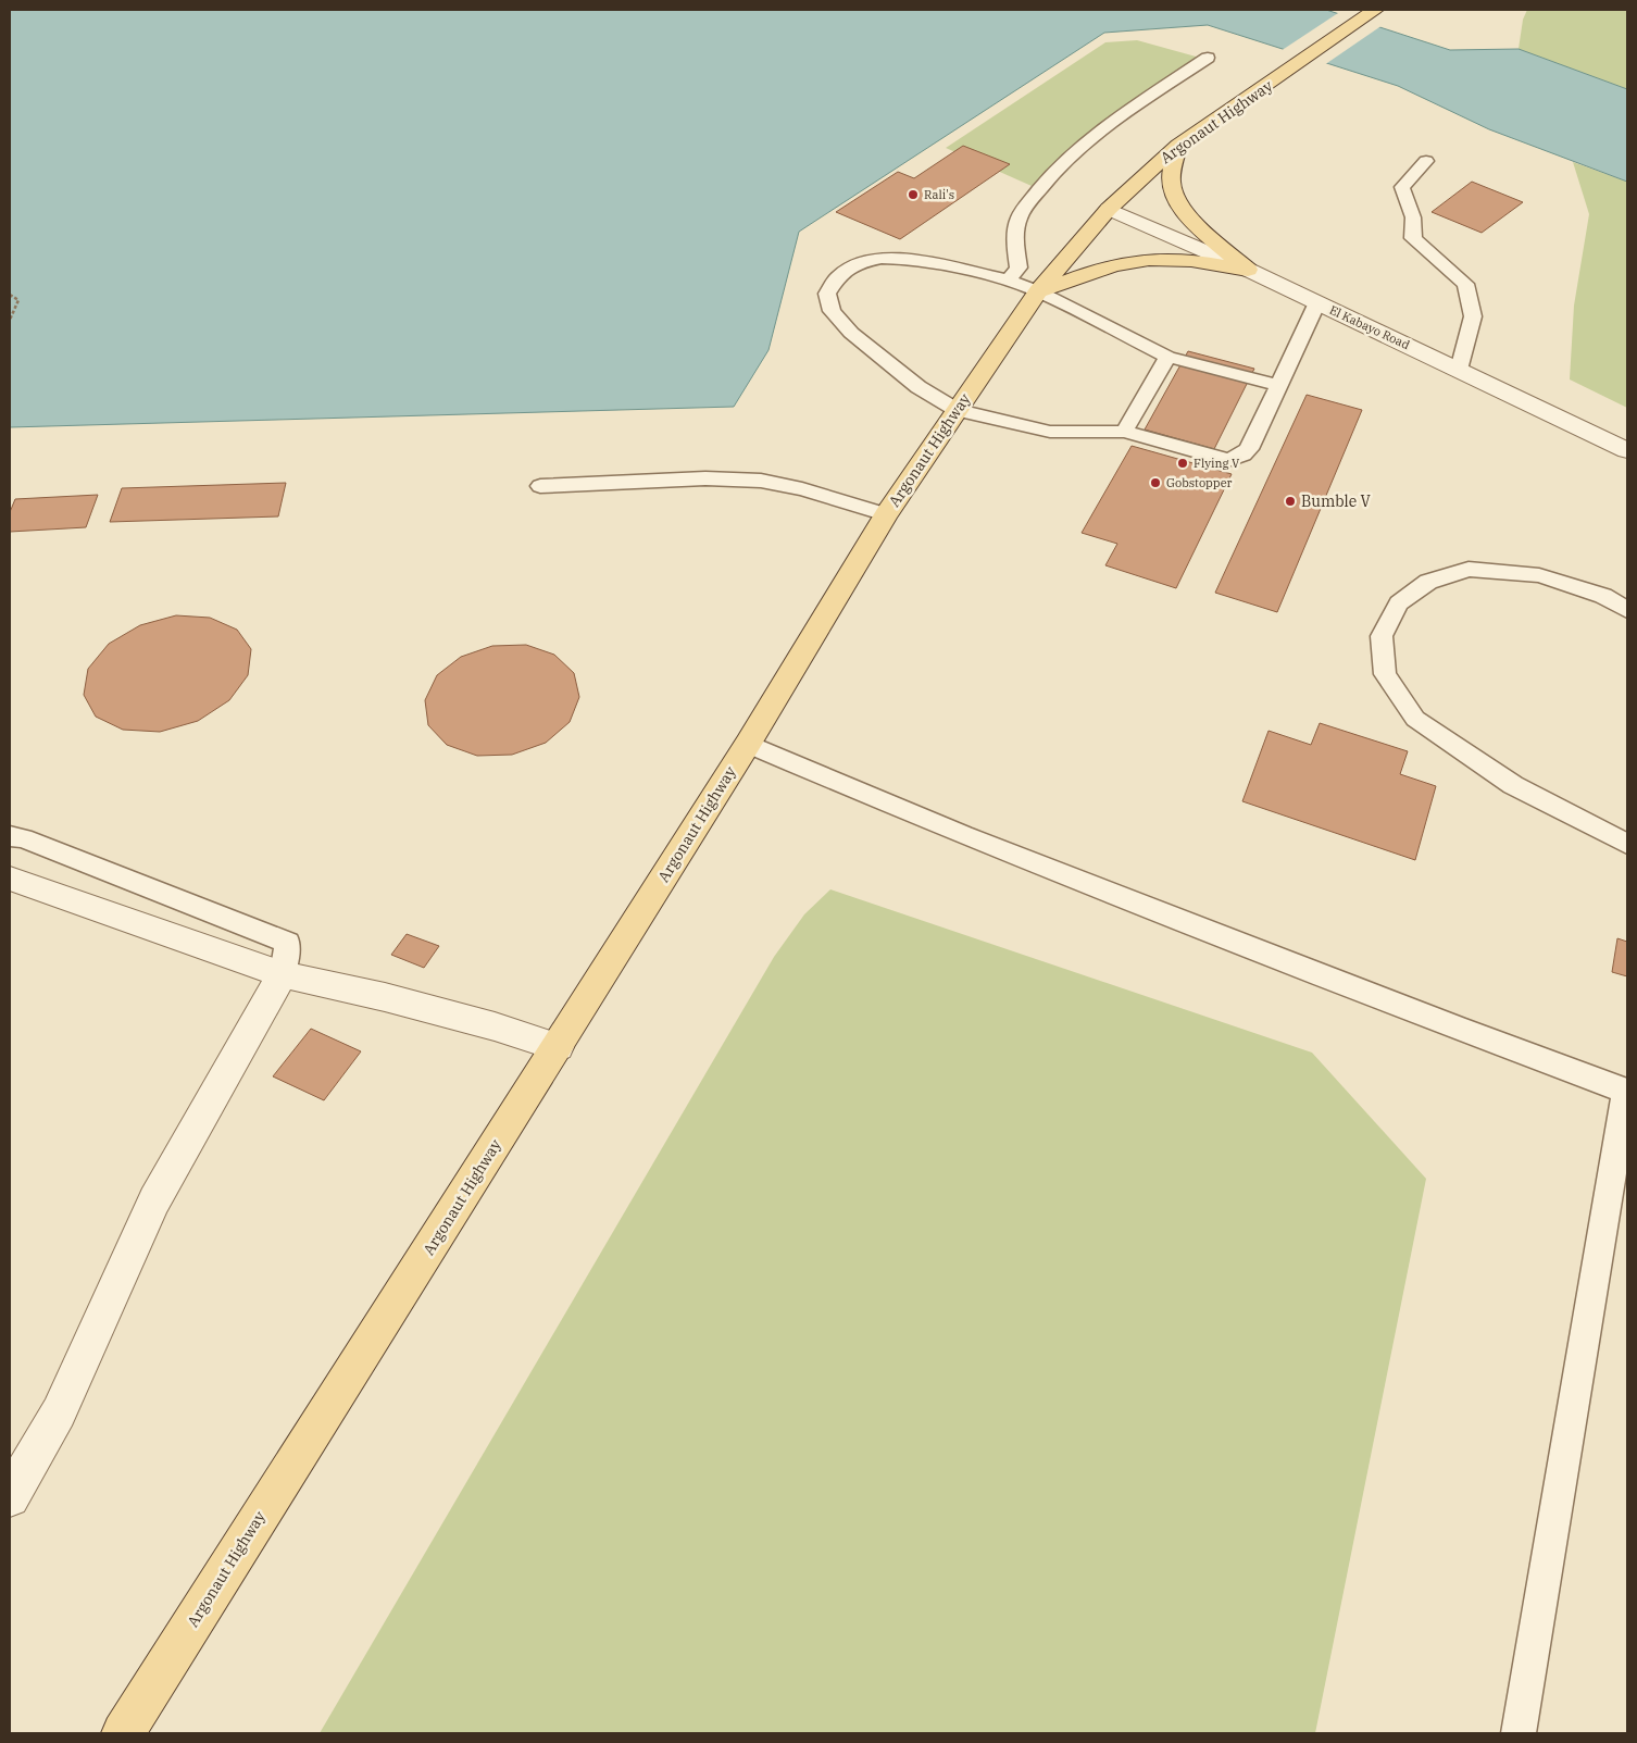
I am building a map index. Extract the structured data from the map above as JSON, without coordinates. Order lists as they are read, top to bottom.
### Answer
{
  "streets": {
    "main road": ["Argonaut Highway"],
    "street": ["El Kabayo Road"]
  },
  "crossings": [
    ["Argonaut Highway", "El Kabayo Road"]
  ],
  "places": [
    "Rali's",
    "Flying V",
    "Gobstopper",
    "Bumble V"
  ]
}
